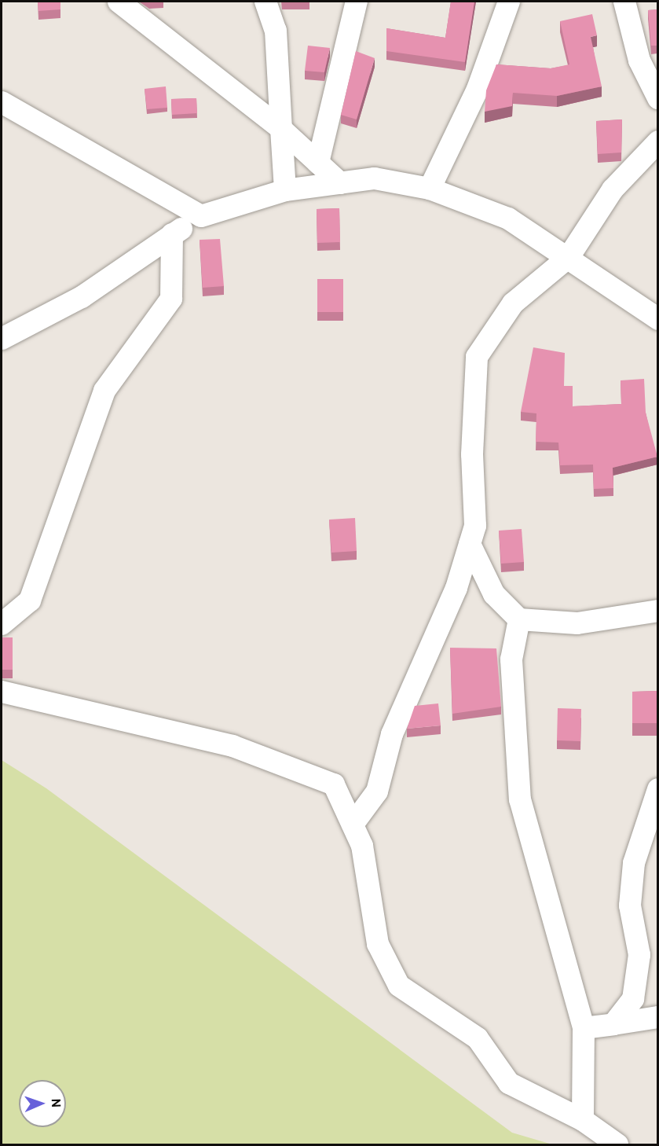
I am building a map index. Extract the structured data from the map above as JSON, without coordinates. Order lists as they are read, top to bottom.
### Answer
{
  "north": "right"
}
